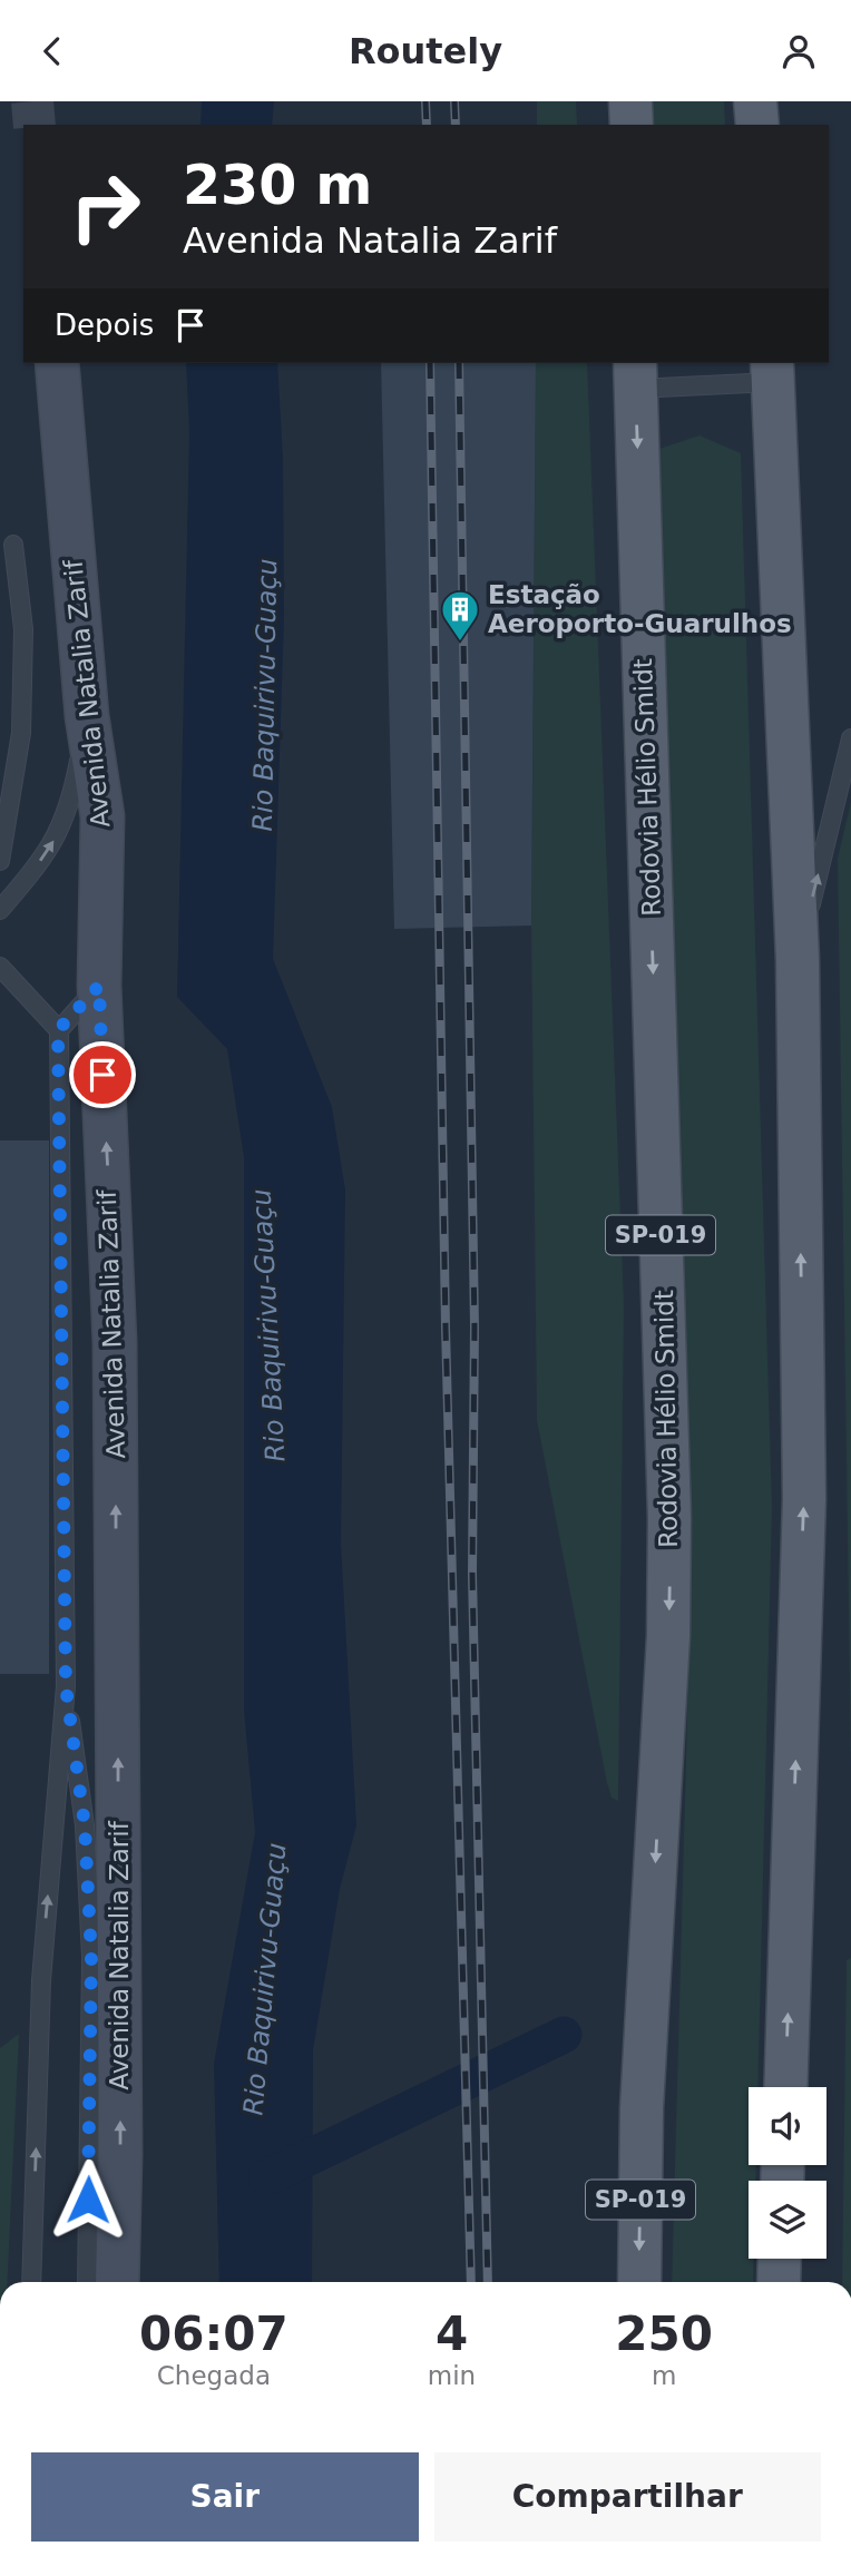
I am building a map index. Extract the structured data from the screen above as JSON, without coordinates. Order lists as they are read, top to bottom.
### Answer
{
  "streets": {
    "main road": ["Avenida Natalia Zarif", "Rodovia Hélio Smidt", "SP-019"]
  },
  "one_way": ["Avenida Natalia Zarif"],
  "water": ["Rio Baquirivu-Guaçu"],
  "places": {
    "building": ["Estação Aeroporto-Guarulhos"]
  },
  "page": {
    "header": "Routely",
    "turn": ["230 m", "Avenida Natalia Zarif"],
    "then": "Depois",
    "eta": [
      "06:07",
      "Chegada",
      "4",
      "min",
      "250",
      "m"
    ],
    "buttons": ["Sair", "Compartilhar"]
  }
}
